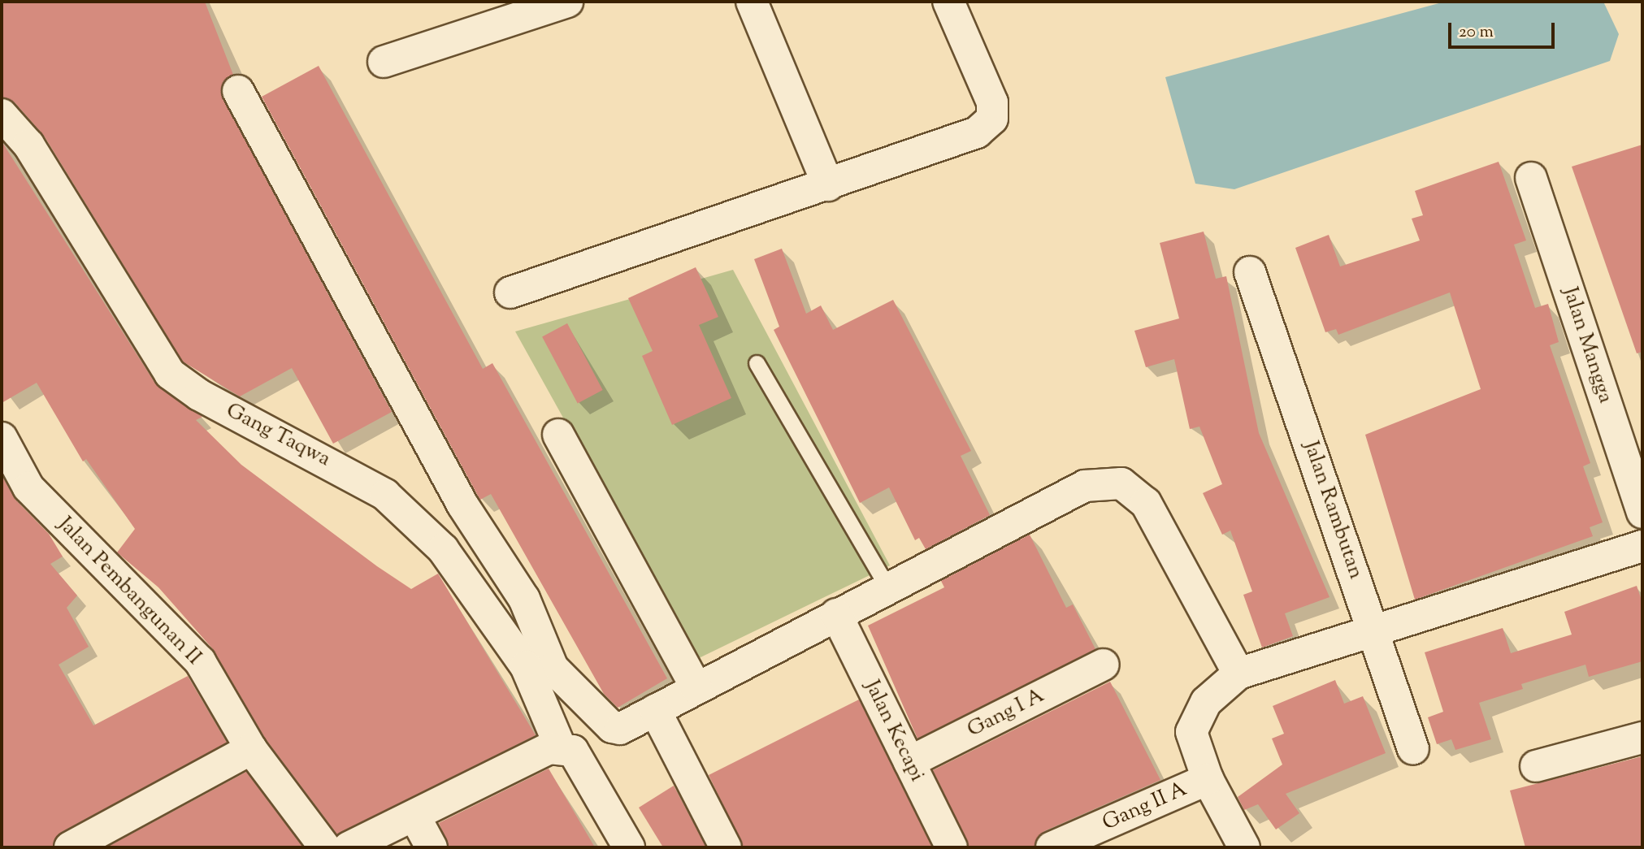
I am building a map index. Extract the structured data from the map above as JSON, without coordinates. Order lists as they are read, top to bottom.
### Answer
{
  "streets": {
    "street": [
      "Jalan Mangga",
      "Gang Taqwa",
      "Jalan Rambutan",
      "Jalan Pembangunan II",
      "Gang I A",
      "Jalan Kecapi",
      "Gang II A"
    ]
  },
  "crossings": [
    ["Gang I A", "Jalan Kecapi"]
  ],
  "scale_bar": "20 m"
}
